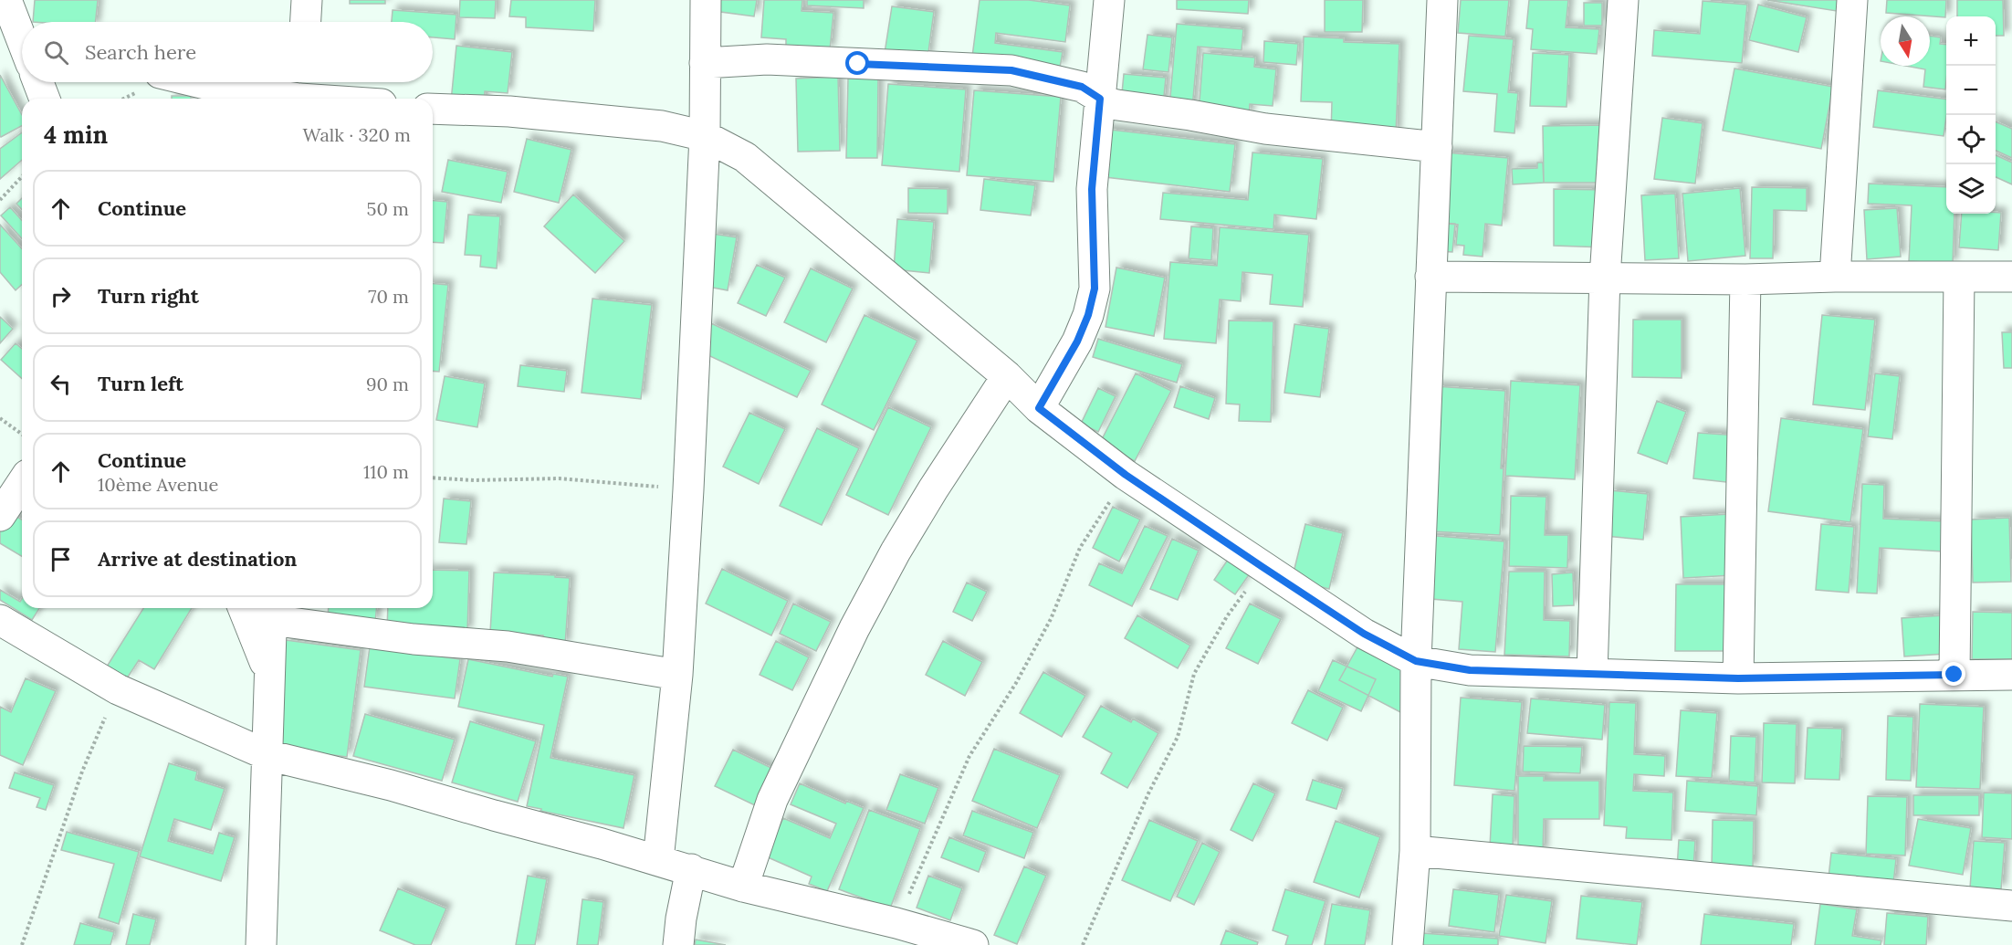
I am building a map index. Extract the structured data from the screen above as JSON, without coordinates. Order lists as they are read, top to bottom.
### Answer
{
  "north": "bottom",
  "page": {
    "map_buttons": ["+", "−"],
    "search": "Search here",
    "heading": ["4 min", "Walk · 320 m"],
    "list": [
      ["Continue", "50 m"],
      ["Turn right", "70 m"],
      ["Turn left", "90 m"],
      ["Continue", "10ème Avenue", "110 m"],
      "Arrive at destination"
    ]
  }
}
